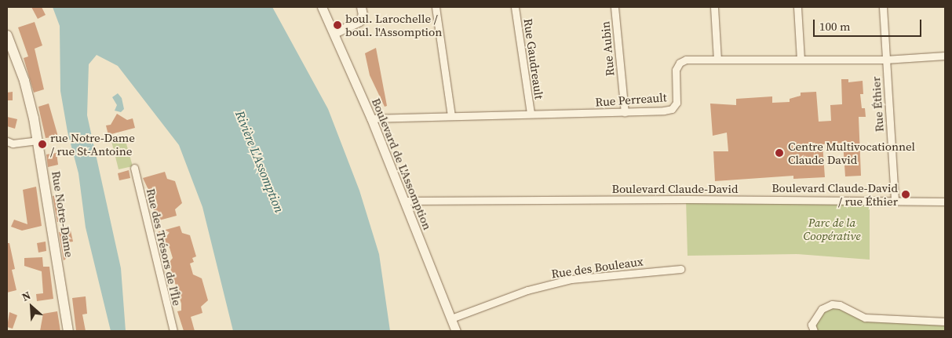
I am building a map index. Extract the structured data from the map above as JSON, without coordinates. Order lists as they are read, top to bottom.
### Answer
{
  "streets": {
    "main road": ["Rue Notre-Dame"],
    "street": [
      "Rue Aubin",
      "Rue Gaudreault",
      "Rue Perreault",
      "Rue Éthier",
      "Boulevard de L'Assomption",
      "Boulevard Claude-David",
      "Rue des Trésors de l'Île",
      "Rue des Bouleaux"
    ]
  },
  "crossings": [
    ["Rue Aubin", "Rue Perreault"],
    ["Rue Gaudreault", "Rue Perreault"],
    ["Rue Perreault", "Rue Éthier"],
    ["Rue Perreault", "Boulevard de L'Assomption"],
    ["Rue Éthier", "Boulevard Claude-David"],
    ["Boulevard de L'Assomption", "Boulevard Claude-David"],
    ["Boulevard de L'Assomption", "Rue des Bouleaux"]
  ],
  "water": ["Rivière L'Assomption"],
  "parks": ["Parc de la Coopérative"],
  "places": [
    "boul. Larochelle / boul. l'Assomption",
    "rue Notre-Dame / rue St-Antoine",
    "Centre Multivocationnel Claude David",
    "Boulevard Claude-David / rue Éthier"
  ],
  "scale_bar": "100 m",
  "north": "top left"
}
